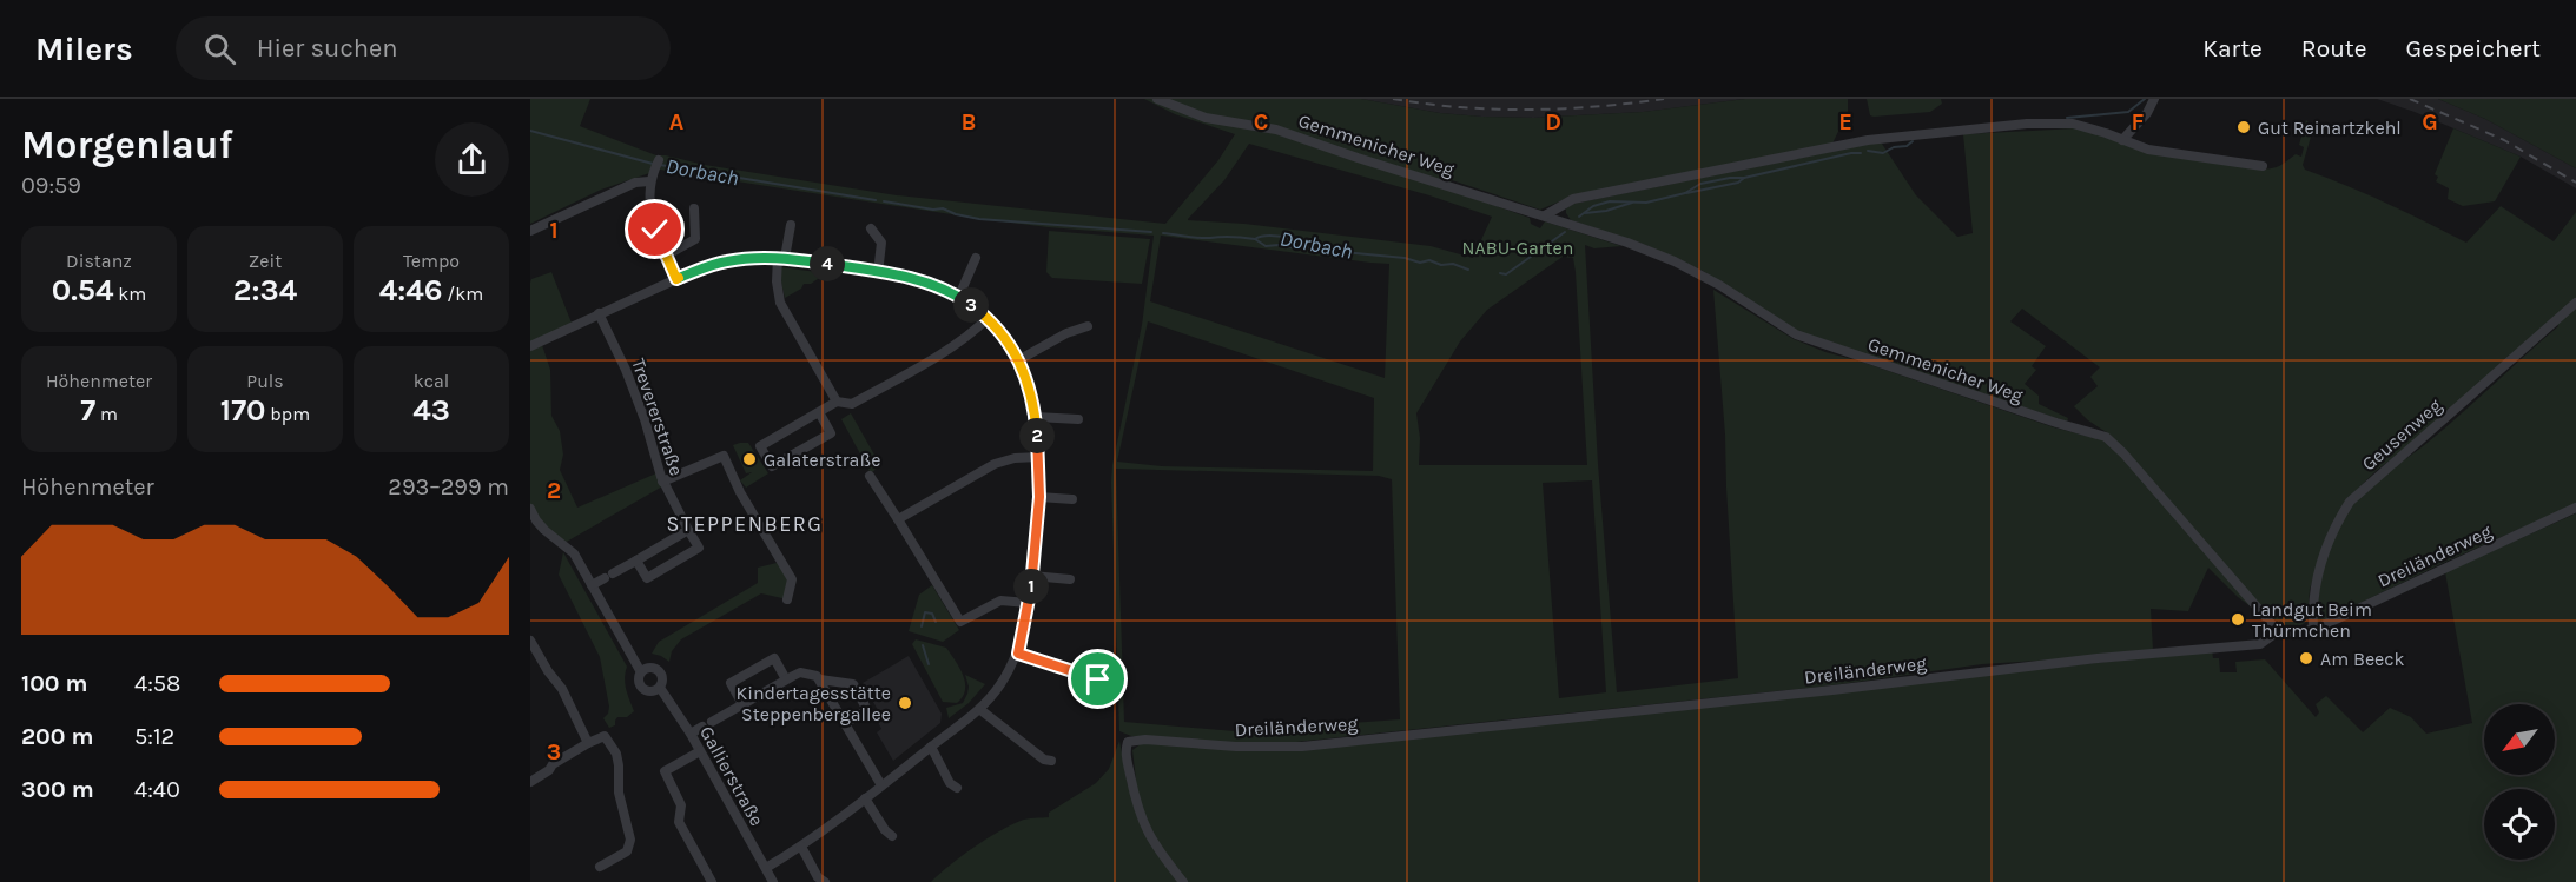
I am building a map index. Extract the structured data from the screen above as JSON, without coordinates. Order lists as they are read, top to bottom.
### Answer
{
  "streets": {
    "street": [
      "Gemmenicher Weg",
      "Trevererstraße",
      "Geusenweg",
      "Dreiländerweg",
      "Gallierstraße"
    ]
  },
  "crossings": [
    ["Gemmenicher Weg", "Dreiländerweg"],
    ["Geusenweg", "Dreiländerweg"]
  ],
  "districts": ["STEPPENBERG"],
  "water": ["Dorbach"],
  "parks": ["NABU-Garten"],
  "places": [
    "Gut Reinartzkehl",
    "Galaterstraße",
    "Landgut Beim Thürmchen",
    "Am Beeck",
    "Kindertagesstätte Steppenbergallee"
  ],
  "north": "bottom left",
  "page": {
    "header": "Milers",
    "search": "Hier suchen",
    "nav": ["Karte", "Route", "Gespeichert"],
    "heading": ["Morgenlauf", "09:59"],
    "stats": [
      ["Distanz", "0.54 km"],
      ["Zeit", "2:34"],
      ["Tempo", "4:46 /km"],
      ["Höhenmeter", "7 m"],
      ["Puls", "170 bpm"],
      ["kcal", "43"]
    ],
    "pins": [
      "4",
      "3",
      "2",
      "1"
    ],
    "chart": ["Höhenmeter", "293–299 m"],
    "list": [
      {
        "name": "100 m",
        "note": "4:58"
      },
      {
        "name": "200 m",
        "note": "5:12"
      },
      {
        "name": "300 m",
        "note": "4:40"
      }
    ]
  },
  "grid": {
    "columns": [
      "A",
      "B",
      "C",
      "D",
      "E",
      "F",
      "G"
    ],
    "rows": ["1", "2", "3"]
  }
}
